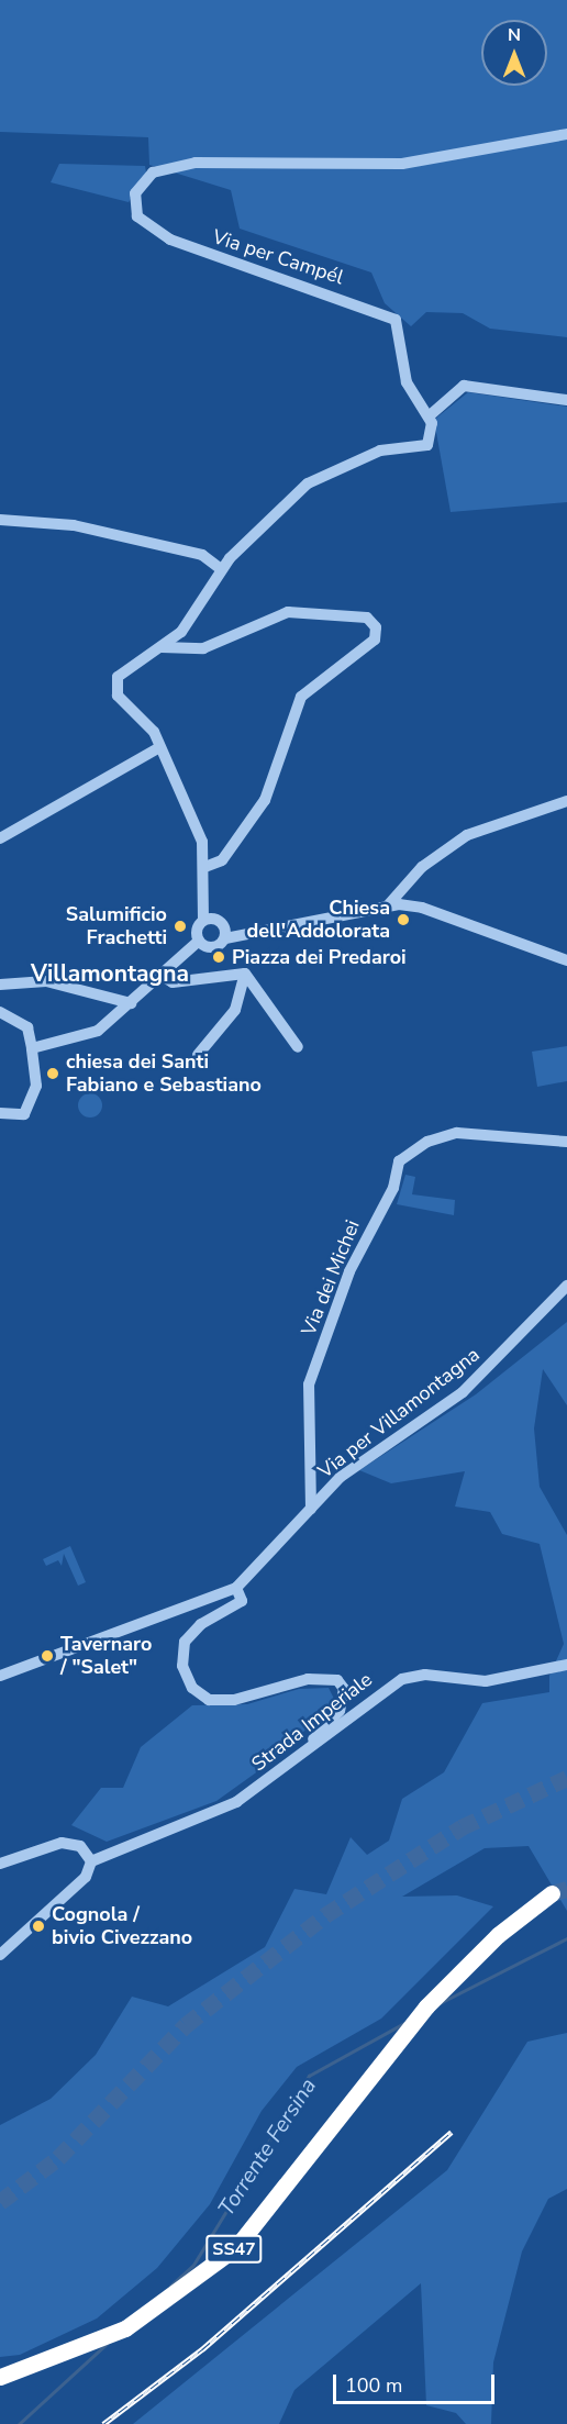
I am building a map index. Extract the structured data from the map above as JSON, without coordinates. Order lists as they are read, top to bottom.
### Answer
{
  "streets": {
    "highway": ["SS47"],
    "street": [
      "Via per Campél",
      "Via dei Michei",
      "Via per Villamontagna",
      "Strada Imperiale"
    ]
  },
  "crossings": [
    ["Via dei Michei", "Via per Villamontagna"]
  ],
  "districts": ["Villamontagna"],
  "water": ["Torrente Fersina"],
  "places": [
    "Chiesa dell'Addolorata",
    "Salumificio Frachetti",
    "Piazza dei Predaroi",
    "chiesa dei Santi Fabiano e Sebastiano",
    "Tavernaro / \"Salet\"",
    "Cognola / bivio Civezzano"
  ],
  "scale_bar": "100 m",
  "north": "top"
}
